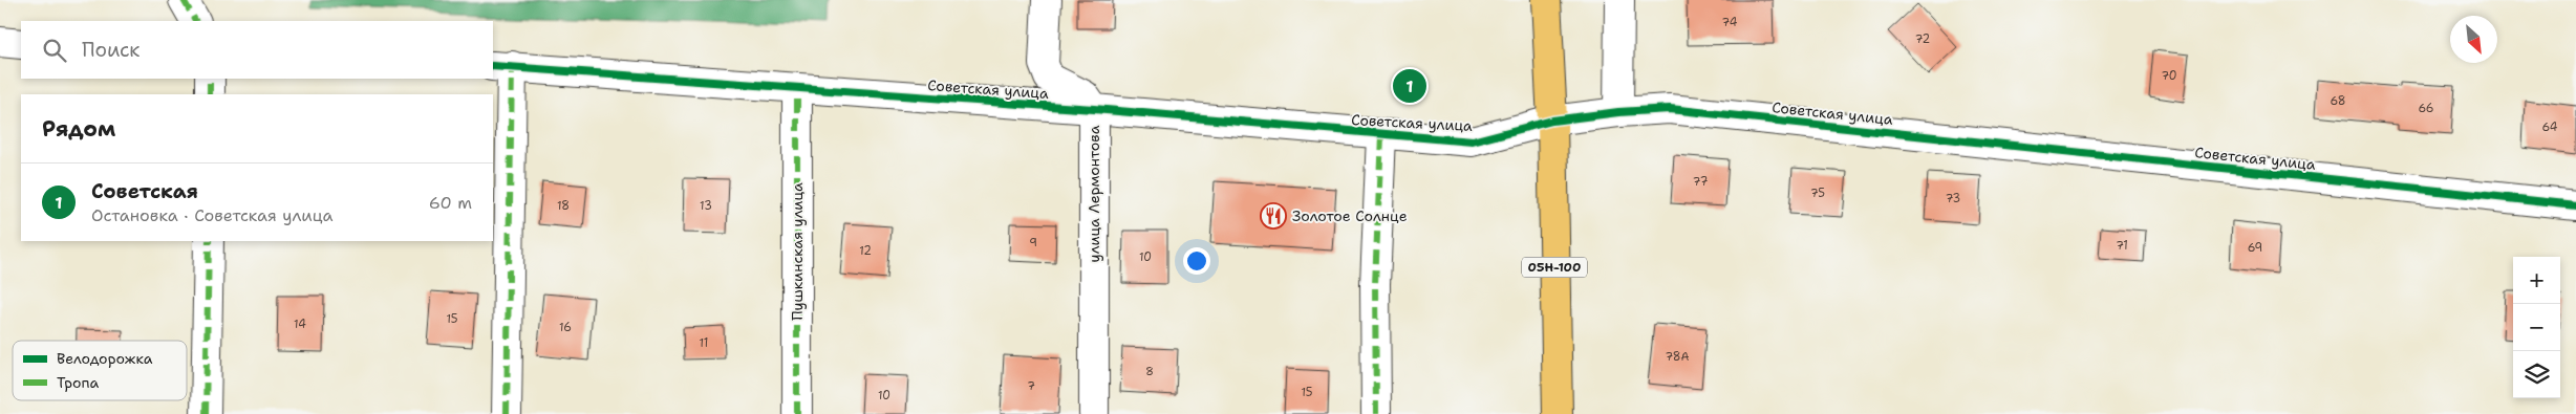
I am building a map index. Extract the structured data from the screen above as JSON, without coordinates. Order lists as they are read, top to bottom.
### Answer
{
  "streets": {
    "main road": ["05Н-100"],
    "street": ["Советская улица", "улица Лермонтова", "Пушкинская улица"]
  },
  "crossings": [
    ["Советская улица", "улица Лермонтова"],
    ["Советская улица", "Пушкинская улица"],
    ["Советская улица", "05Н-100"]
  ],
  "places": {
    "restaurant": ["Золотое Солнце"]
  },
  "house_numbers": [
    "74",
    "72",
    "70",
    "68",
    "66",
    "64",
    "77",
    "75",
    "73",
    "18",
    "13",
    "9",
    "71",
    "69",
    "12",
    "10",
    "15",
    "14",
    "16",
    "11",
    "78А",
    "8",
    "7",
    "15",
    "10"
  ],
  "legend": ["Велодорожка", "Тропа"],
  "north": "bottom right",
  "page": {
    "search": "Поиск",
    "pins": "1",
    "heading": "Рядом",
    "list": [
      {
        "mark": "1",
        "name": "Советская",
        "note": "Остановка · Советская улица",
        "value": "60 m"
      }
    ],
    "map_buttons": ["+", "−"]
  }
}
